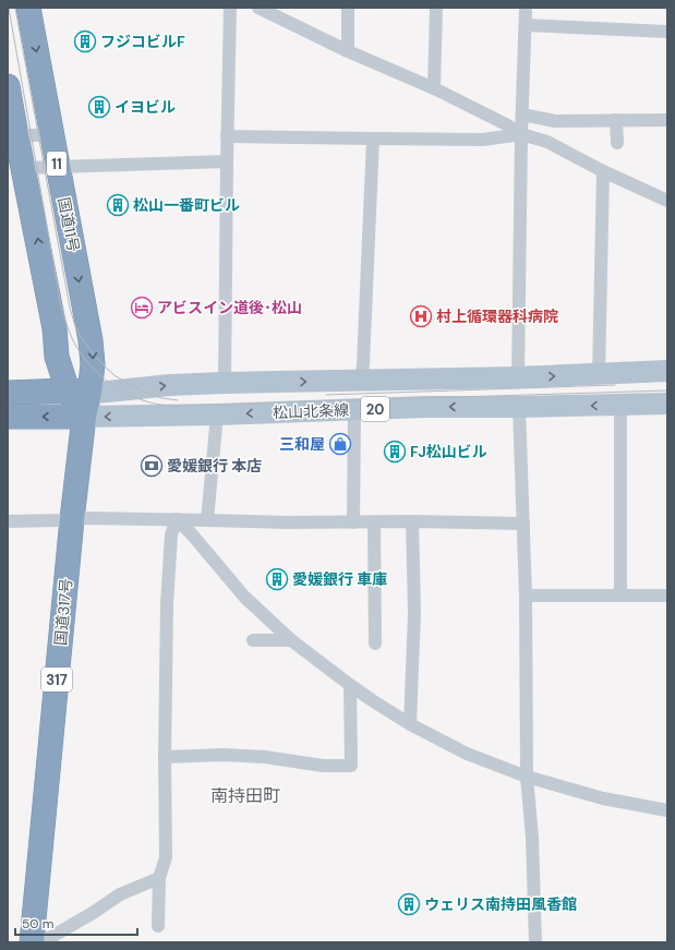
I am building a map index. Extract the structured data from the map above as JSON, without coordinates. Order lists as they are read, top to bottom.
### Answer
{
  "streets": {
    "highway": [
      "11",
      "国道11号",
      "国道317号",
      "317"
    ],
    "main road": ["20", "松山北条線"]
  },
  "crossings": [
    ["11", "国道11号"],
    ["11", "松山北条線"],
    ["国道11号", "松山北条線"],
    ["松山北条線", "国道317号"]
  ],
  "districts": ["南持田町"],
  "places": {
    "building": [
      "フジコビルF",
      "イヨビル",
      "松山一番町ビル",
      "FJ松山ビル",
      "愛媛銀行 車庫",
      "ウェリス南持田風香館"
    ],
    "hotel": ["アビスイン道後･松山"],
    "hospital": ["村上循環器科病院"],
    "shop": ["三和屋"],
    "bank": ["愛媛銀行 本店"]
  },
  "scale_bar": "50 m"
}
